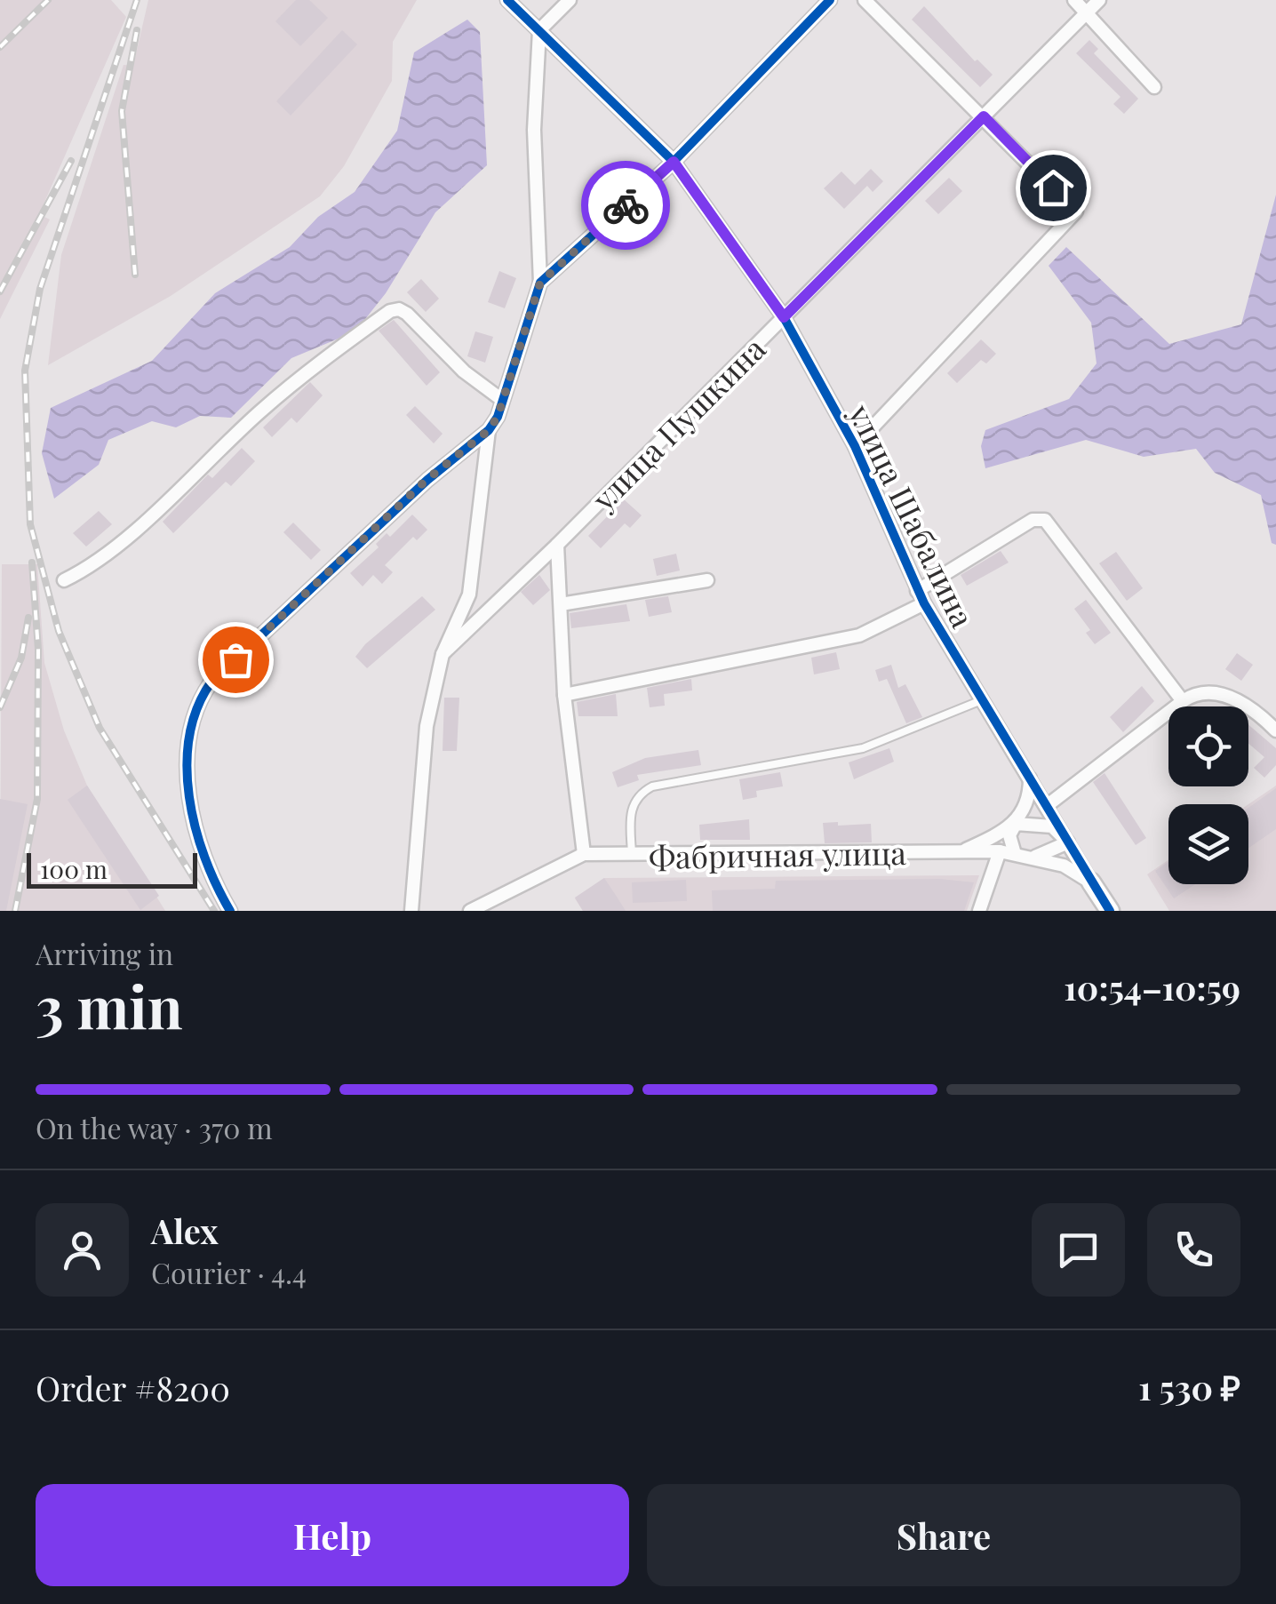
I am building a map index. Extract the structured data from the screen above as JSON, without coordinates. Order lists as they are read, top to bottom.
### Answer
{
  "streets": {
    "street": ["улица Пушкина", "улица Шабалина", "Фабричная улица"]
  },
  "crossings": [
    ["улица Пушкина", "улица Шабалина"],
    ["улица Шабалина", "Фабричная улица"]
  ],
  "scale_bar": "100 m",
  "page": {
    "scale": "100 m",
    "heading": ["3 min", "Arriving in", "10:54–10:59"],
    "panel": [
      "Alex",
      "Courier · 4.4",
      "Order #8200",
      "1 530 ₽"
    ],
    "bar": "On the way · 370 m",
    "buttons": ["Help", "Share"]
  }
}
